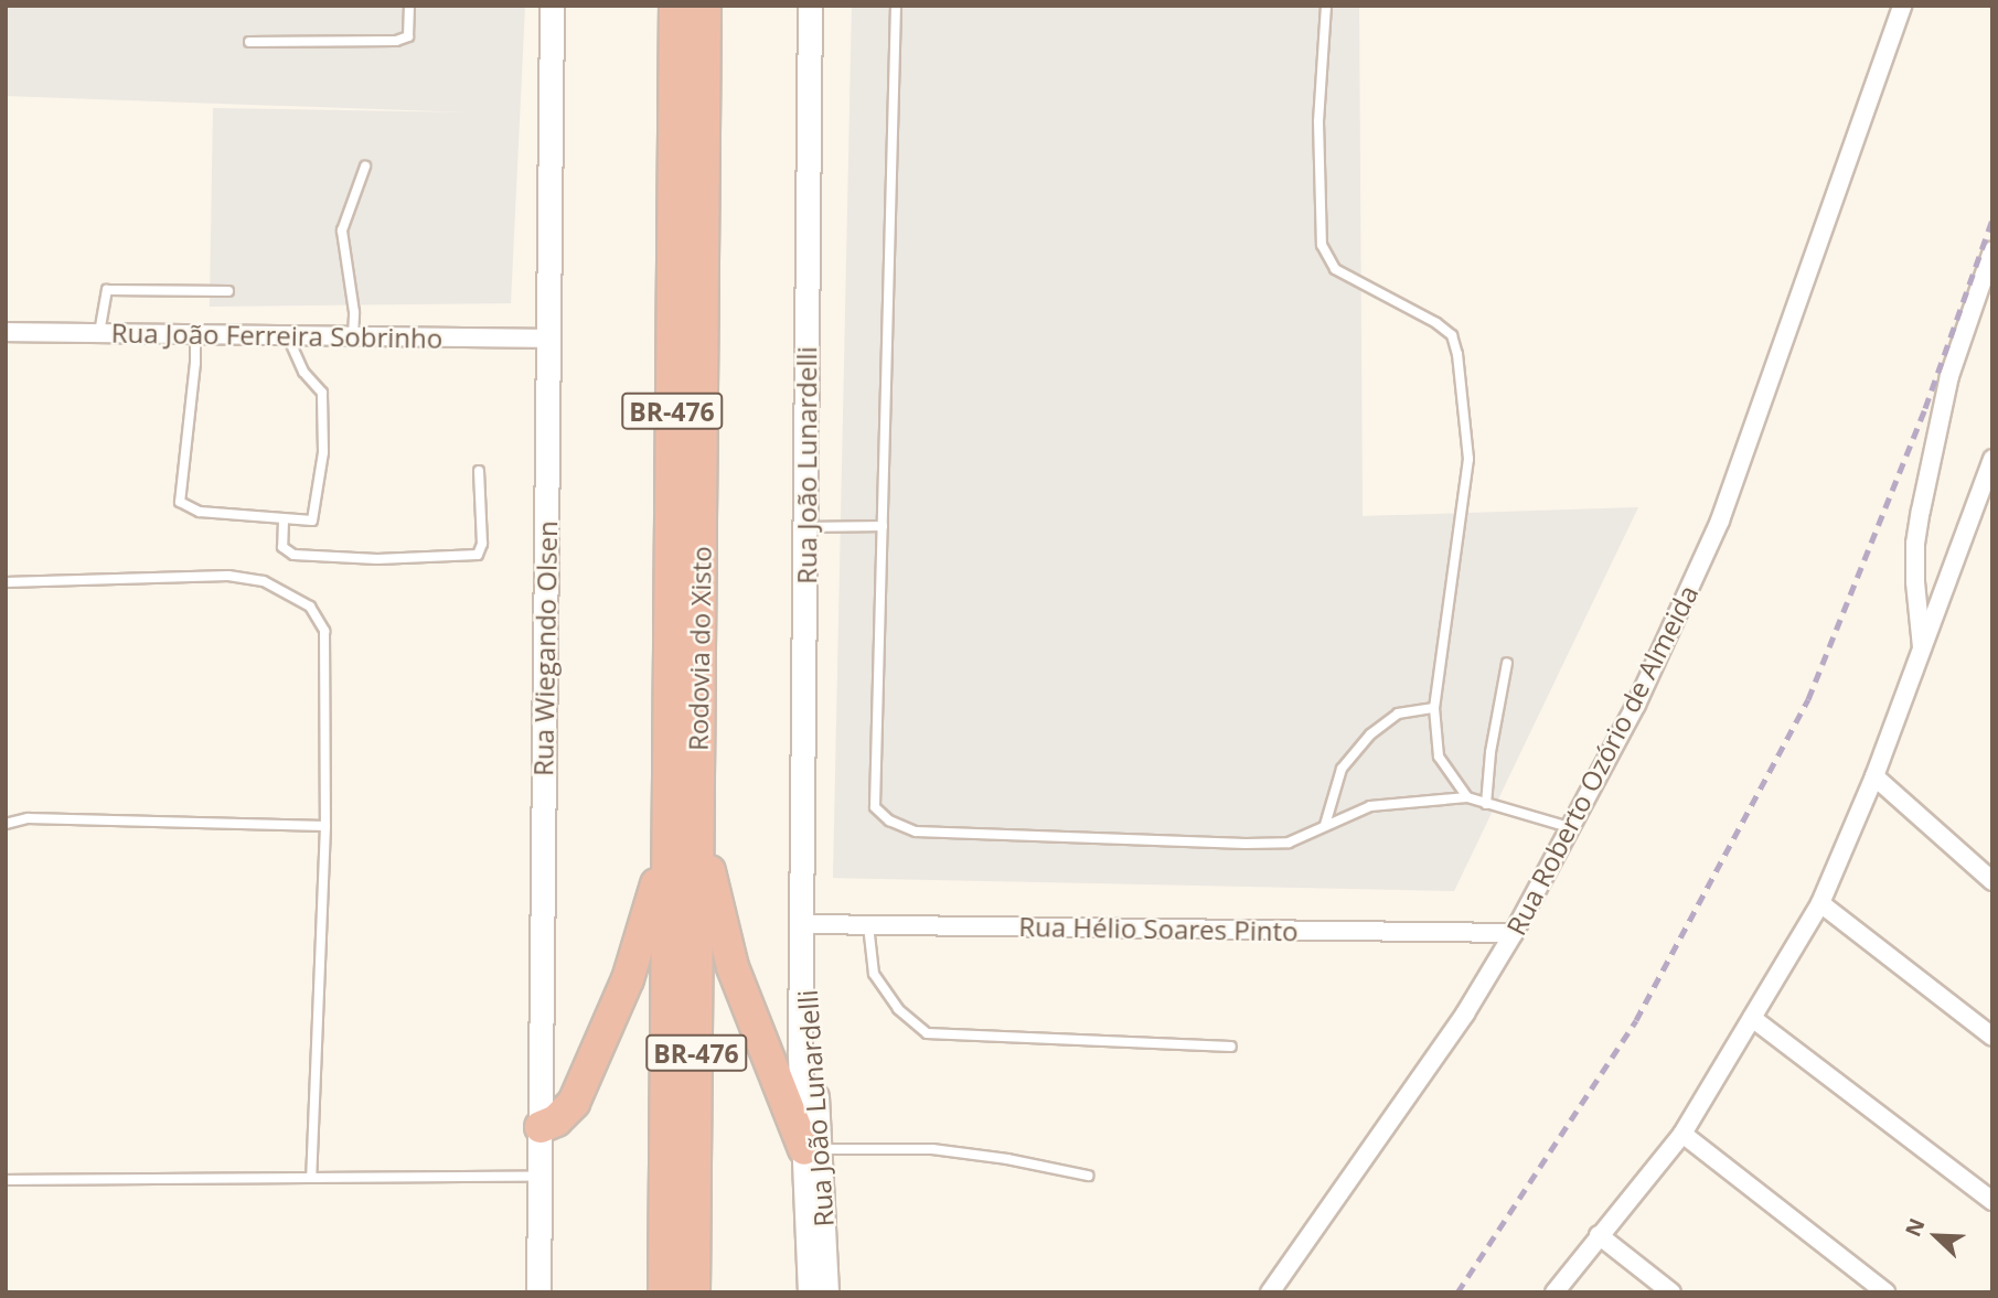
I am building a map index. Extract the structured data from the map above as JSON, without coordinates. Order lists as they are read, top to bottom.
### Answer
{
  "streets": {
    "highway": ["BR-476", "Rodovia do Xisto"],
    "street": [
      "Rua João Ferreira Sobrinho",
      "Rua João Lunardelli",
      "Rua Wiegando Olsen",
      "Rua Roberto Ozório de Almeida",
      "Rua Hélio Soares Pinto"
    ]
  },
  "crossings": [
    ["Rua João Ferreira Sobrinho", "Rua Wiegando Olsen"],
    ["Rua João Lunardelli", "Rua Hélio Soares Pinto"],
    ["Rua Roberto Ozório de Almeida", "Rua Hélio Soares Pinto"]
  ],
  "north": "top left"
}
